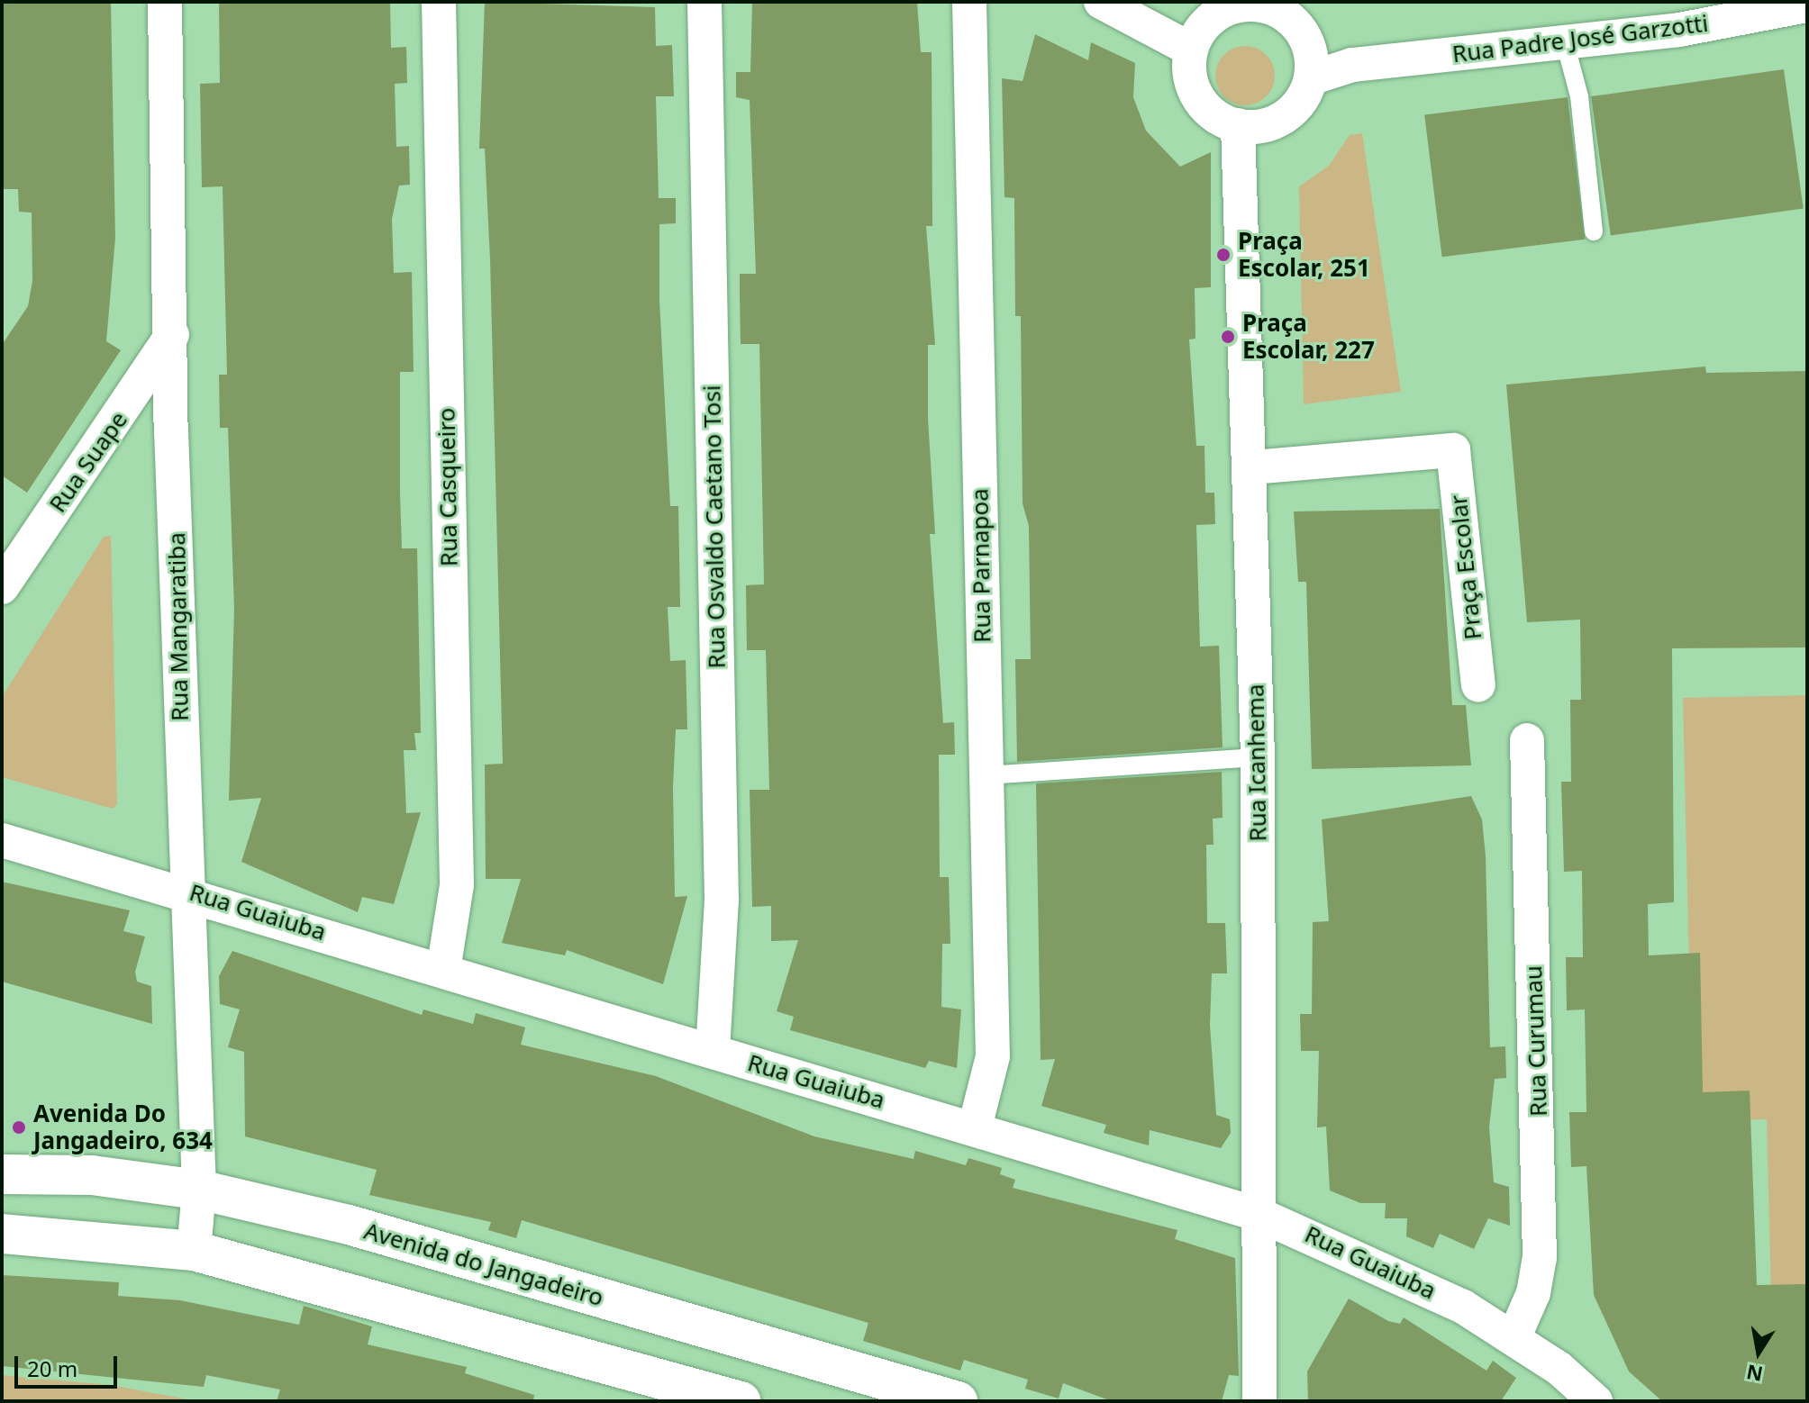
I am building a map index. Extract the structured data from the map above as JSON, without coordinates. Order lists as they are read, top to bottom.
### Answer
{
  "streets": {
    "street": [
      "Rua Padre José Garzotti",
      "Rua Suape",
      "Rua Casqueiro",
      "Rua Osvaldo Caetano Tosi",
      "Rua Parnapoa",
      "Praça Escolar",
      "Rua Mangaratiba",
      "Rua Icanhema",
      "Rua Guaiuba",
      "Rua Curumau",
      "Avenida do Jangadeiro"
    ]
  },
  "crossings": [
    ["Rua Padre José Garzotti", "Rua Icanhema"],
    ["Rua Suape", "Rua Mangaratiba"],
    ["Rua Casqueiro", "Rua Guaiuba"],
    ["Rua Osvaldo Caetano Tosi", "Rua Guaiuba"],
    ["Rua Parnapoa", "Rua Guaiuba"],
    ["Praça Escolar", "Rua Icanhema"],
    ["Rua Mangaratiba", "Rua Guaiuba"],
    ["Rua Mangaratiba", "Avenida do Jangadeiro"],
    ["Rua Icanhema", "Rua Guaiuba"],
    ["Rua Guaiuba", "Rua Curumau"]
  ],
  "places": ["Praça Escolar, 251", "Praça Escolar, 227", "Avenida Do Jangadeiro, 634"],
  "scale_bar": "20 m",
  "north": "bottom"
}
